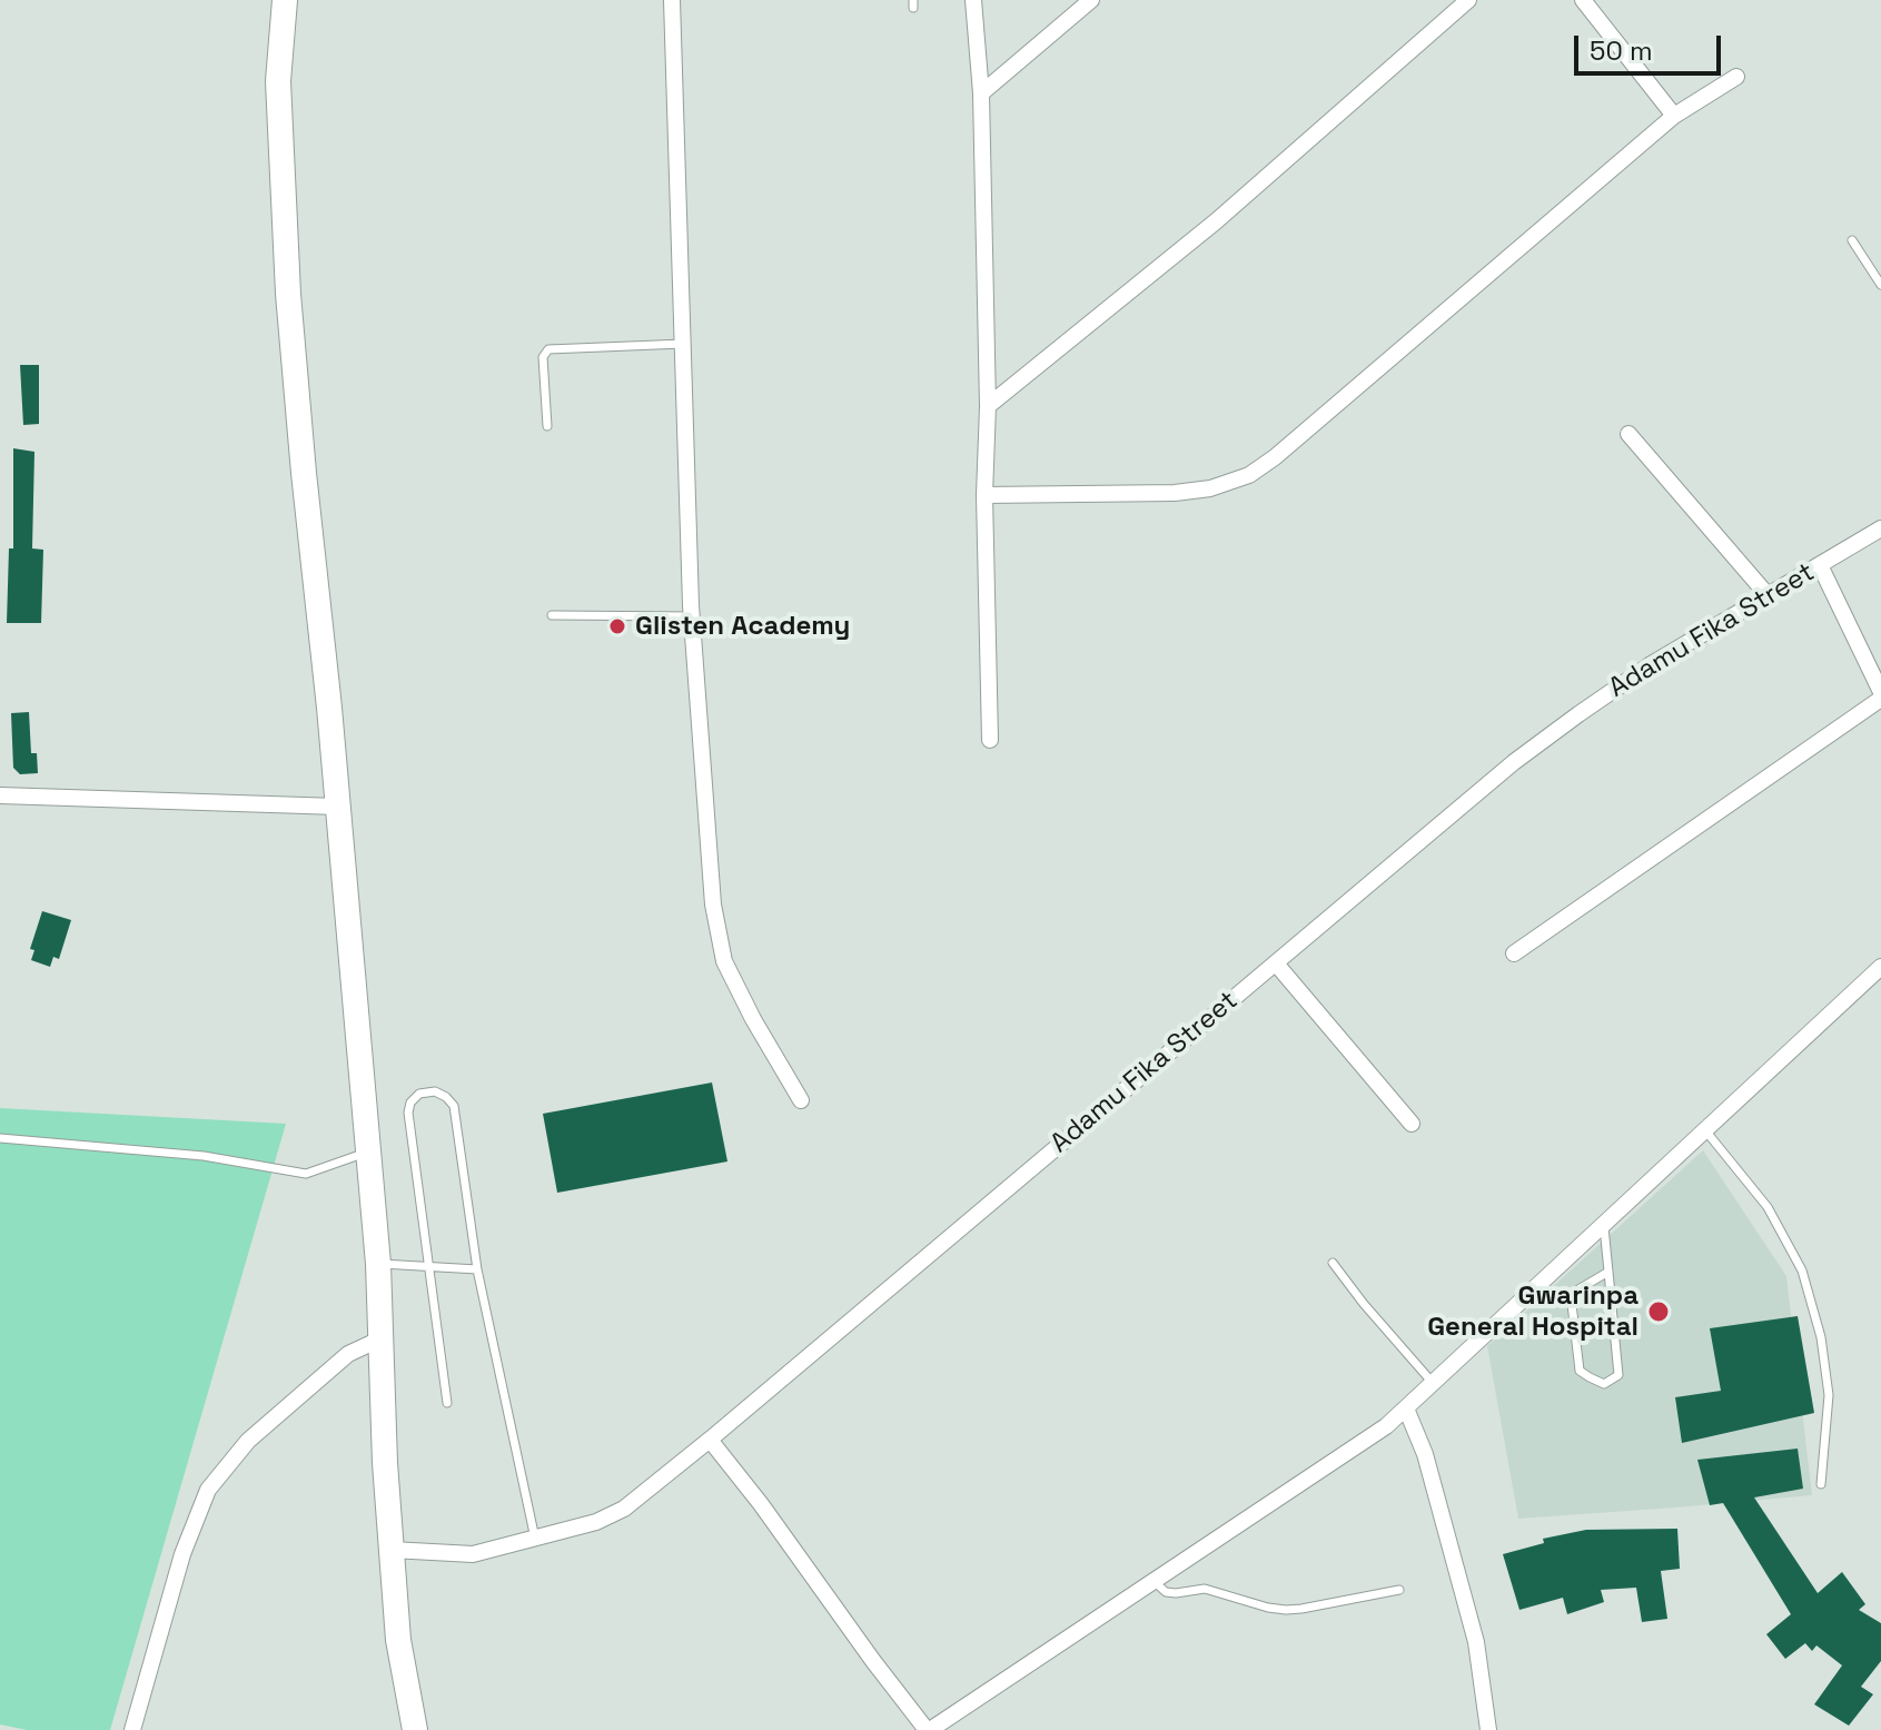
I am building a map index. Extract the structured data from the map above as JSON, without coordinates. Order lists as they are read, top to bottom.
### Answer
{
  "streets": {
    "street": ["Adamu Fika Street"]
  },
  "places": ["Glisten Academy", "Gwarinpa General Hospital"],
  "scale_bar": "50 m"
}
